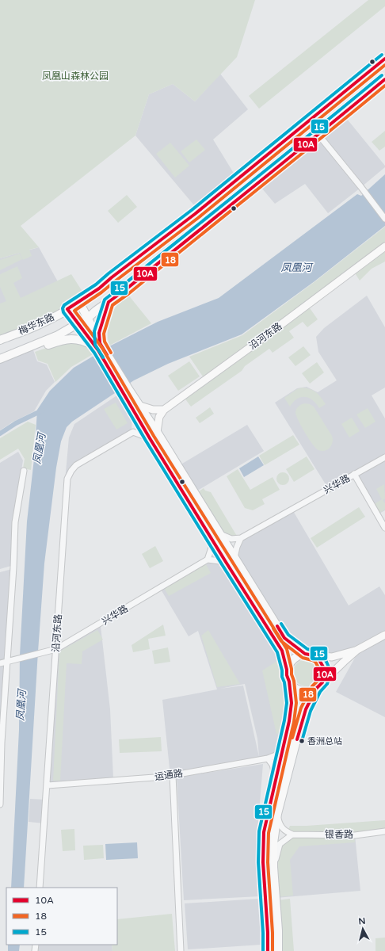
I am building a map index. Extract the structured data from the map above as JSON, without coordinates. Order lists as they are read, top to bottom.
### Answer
{
  "streets": {
    "main road": ["梅华东路"],
    "street": [
      "沿河东路",
      "兴华路",
      "运通路",
      "银香路"
    ]
  },
  "crossings": [
    ["沿河东路", "兴华路"],
    ["沿河东路", "运通路"]
  ],
  "water": ["凤凰河"],
  "parks": ["凤凰山森林公园"],
  "places": ["香洲总站"],
  "lines": ["transit line 15", "transit line 10A", "transit line 18"],
  "legend": ["10A", "18", "15"],
  "north": "top"
}
